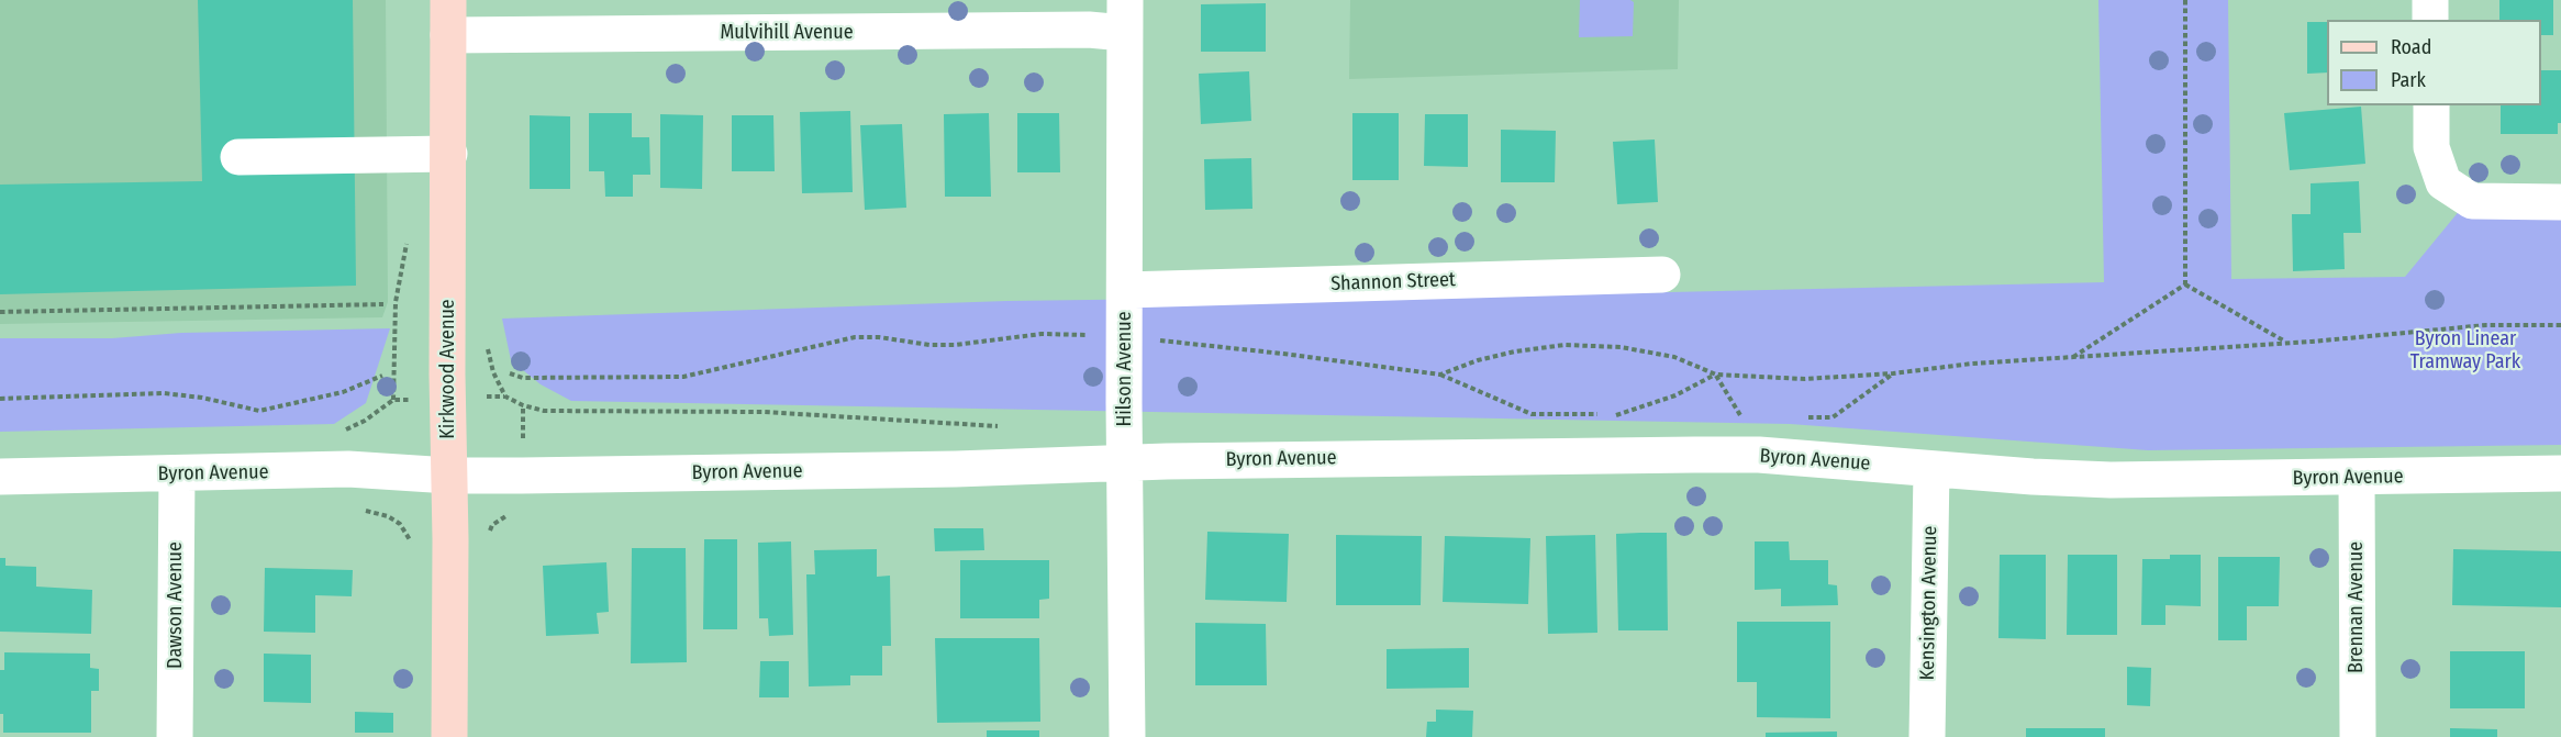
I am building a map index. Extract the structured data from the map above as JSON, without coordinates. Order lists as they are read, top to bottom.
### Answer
{
  "streets": {
    "main road": ["Kirkwood Avenue"],
    "street": [
      "Mulvihill Avenue",
      "Shannon Street",
      "Hilson Avenue",
      "Byron Avenue",
      "Kensington Avenue",
      "Dawson Avenue",
      "Brennan Avenue"
    ]
  },
  "crossings": [
    ["Mulvihill Avenue", "Kirkwood Avenue"],
    ["Mulvihill Avenue", "Hilson Avenue"],
    ["Shannon Street", "Hilson Avenue"],
    ["Kirkwood Avenue", "Byron Avenue"],
    ["Hilson Avenue", "Byron Avenue"],
    ["Byron Avenue", "Kensington Avenue"],
    ["Byron Avenue", "Dawson Avenue"],
    ["Byron Avenue", "Brennan Avenue"]
  ],
  "parks": ["Byron Linear Tramway Park"],
  "legend": ["Road", "Park"]
}
